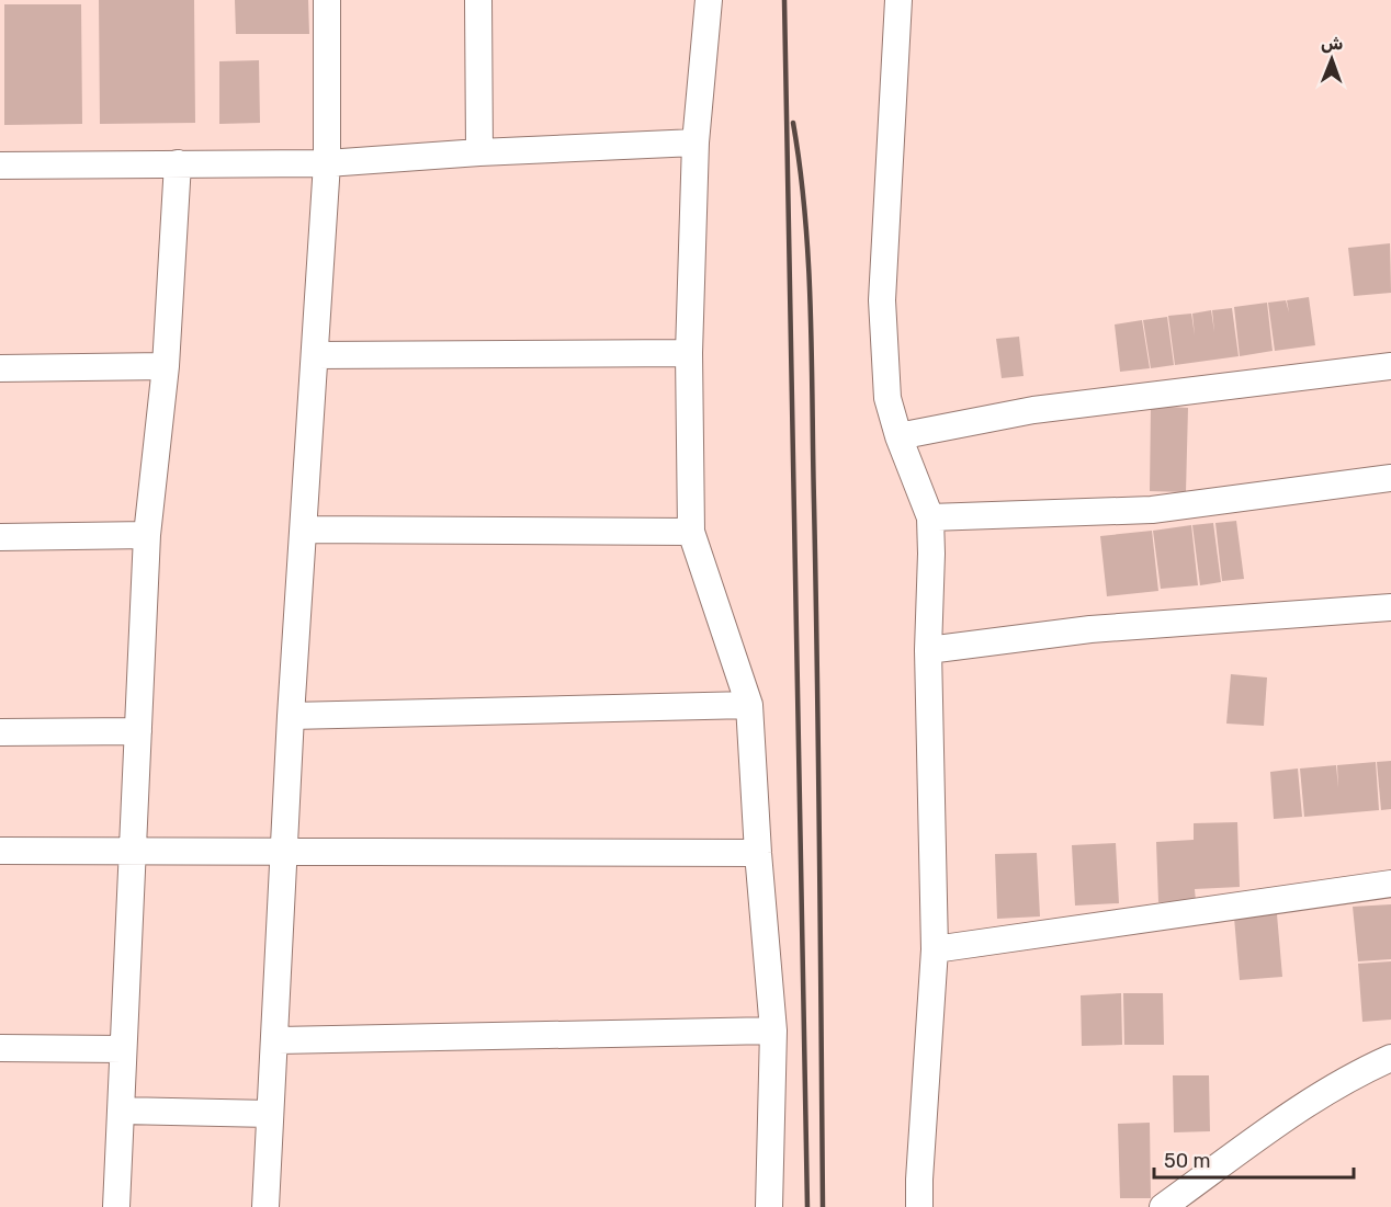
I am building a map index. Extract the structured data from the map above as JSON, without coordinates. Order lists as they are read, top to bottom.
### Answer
{
  "scale_bar": "50 m",
  "north": "top"
}
